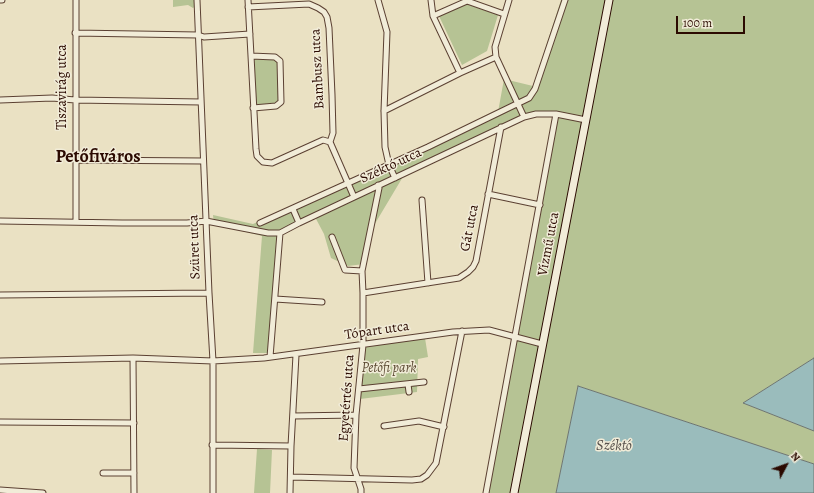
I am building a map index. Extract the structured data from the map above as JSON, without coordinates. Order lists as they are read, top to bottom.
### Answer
{
  "streets": {
    "main road": ["Vízmű utca"],
    "street": [
      "Bambusz utca",
      "Tiszavirág utca",
      "Széktó utca",
      "Gát utca",
      "Szüret utca",
      "Tópart utca",
      "Egyetértés utca"
    ]
  },
  "crossings": [
    ["Széktó utca", "Gát utca"],
    ["Széktó utca", "Vízmű utca"],
    ["Széktó utca", "Egyetértés utca"],
    ["Gát utca", "Egyetértés utca"],
    ["Vízmű utca", "Tópart utca"],
    ["Szüret utca", "Tópart utca"],
    ["Tópart utca", "Egyetértés utca"]
  ],
  "districts": ["Petőfiváros"],
  "water": ["Széktó"],
  "parks": ["Petőfi park"],
  "scale_bar": "100 m",
  "north": "top right"
}
